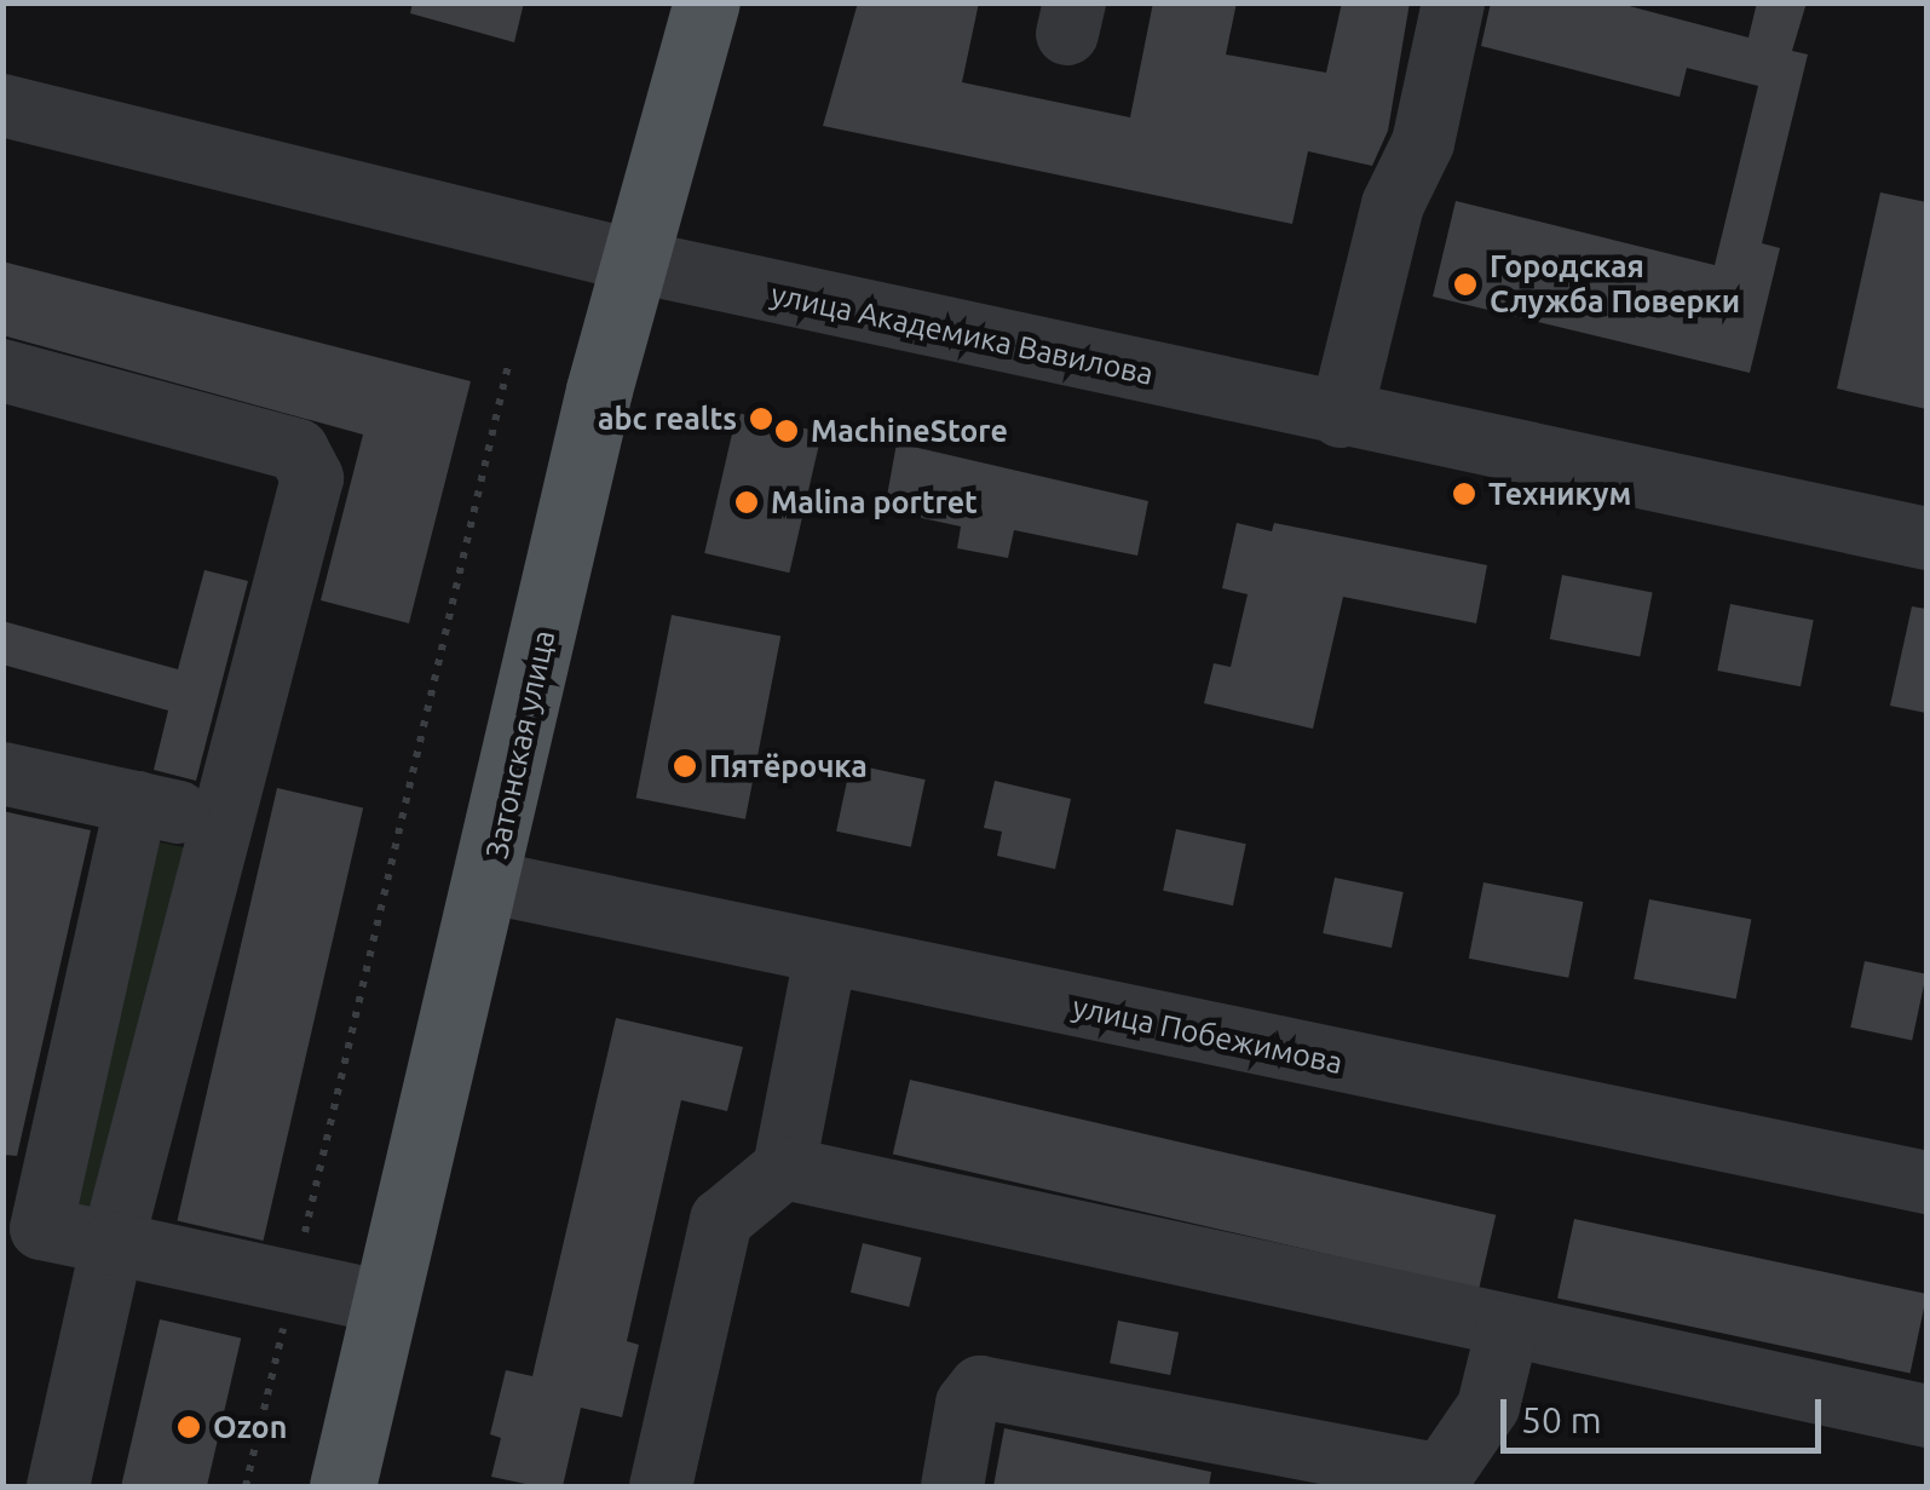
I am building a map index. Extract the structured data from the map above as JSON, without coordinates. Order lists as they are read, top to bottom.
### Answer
{
  "streets": {
    "main road": ["Затонская улица"],
    "street": ["улица Академика Вавилова", "улица Побежимова"]
  },
  "crossings": [
    ["улица Академика Вавилова", "Затонская улица"],
    ["Затонская улица", "улица Побежимова"]
  ],
  "places": [
    "Городская Служба Поверки",
    "abc realts",
    "MachineStore",
    "Техникум",
    "Malina portret",
    "Пятёрочка",
    "Ozon"
  ],
  "scale_bar": "50 m"
}
